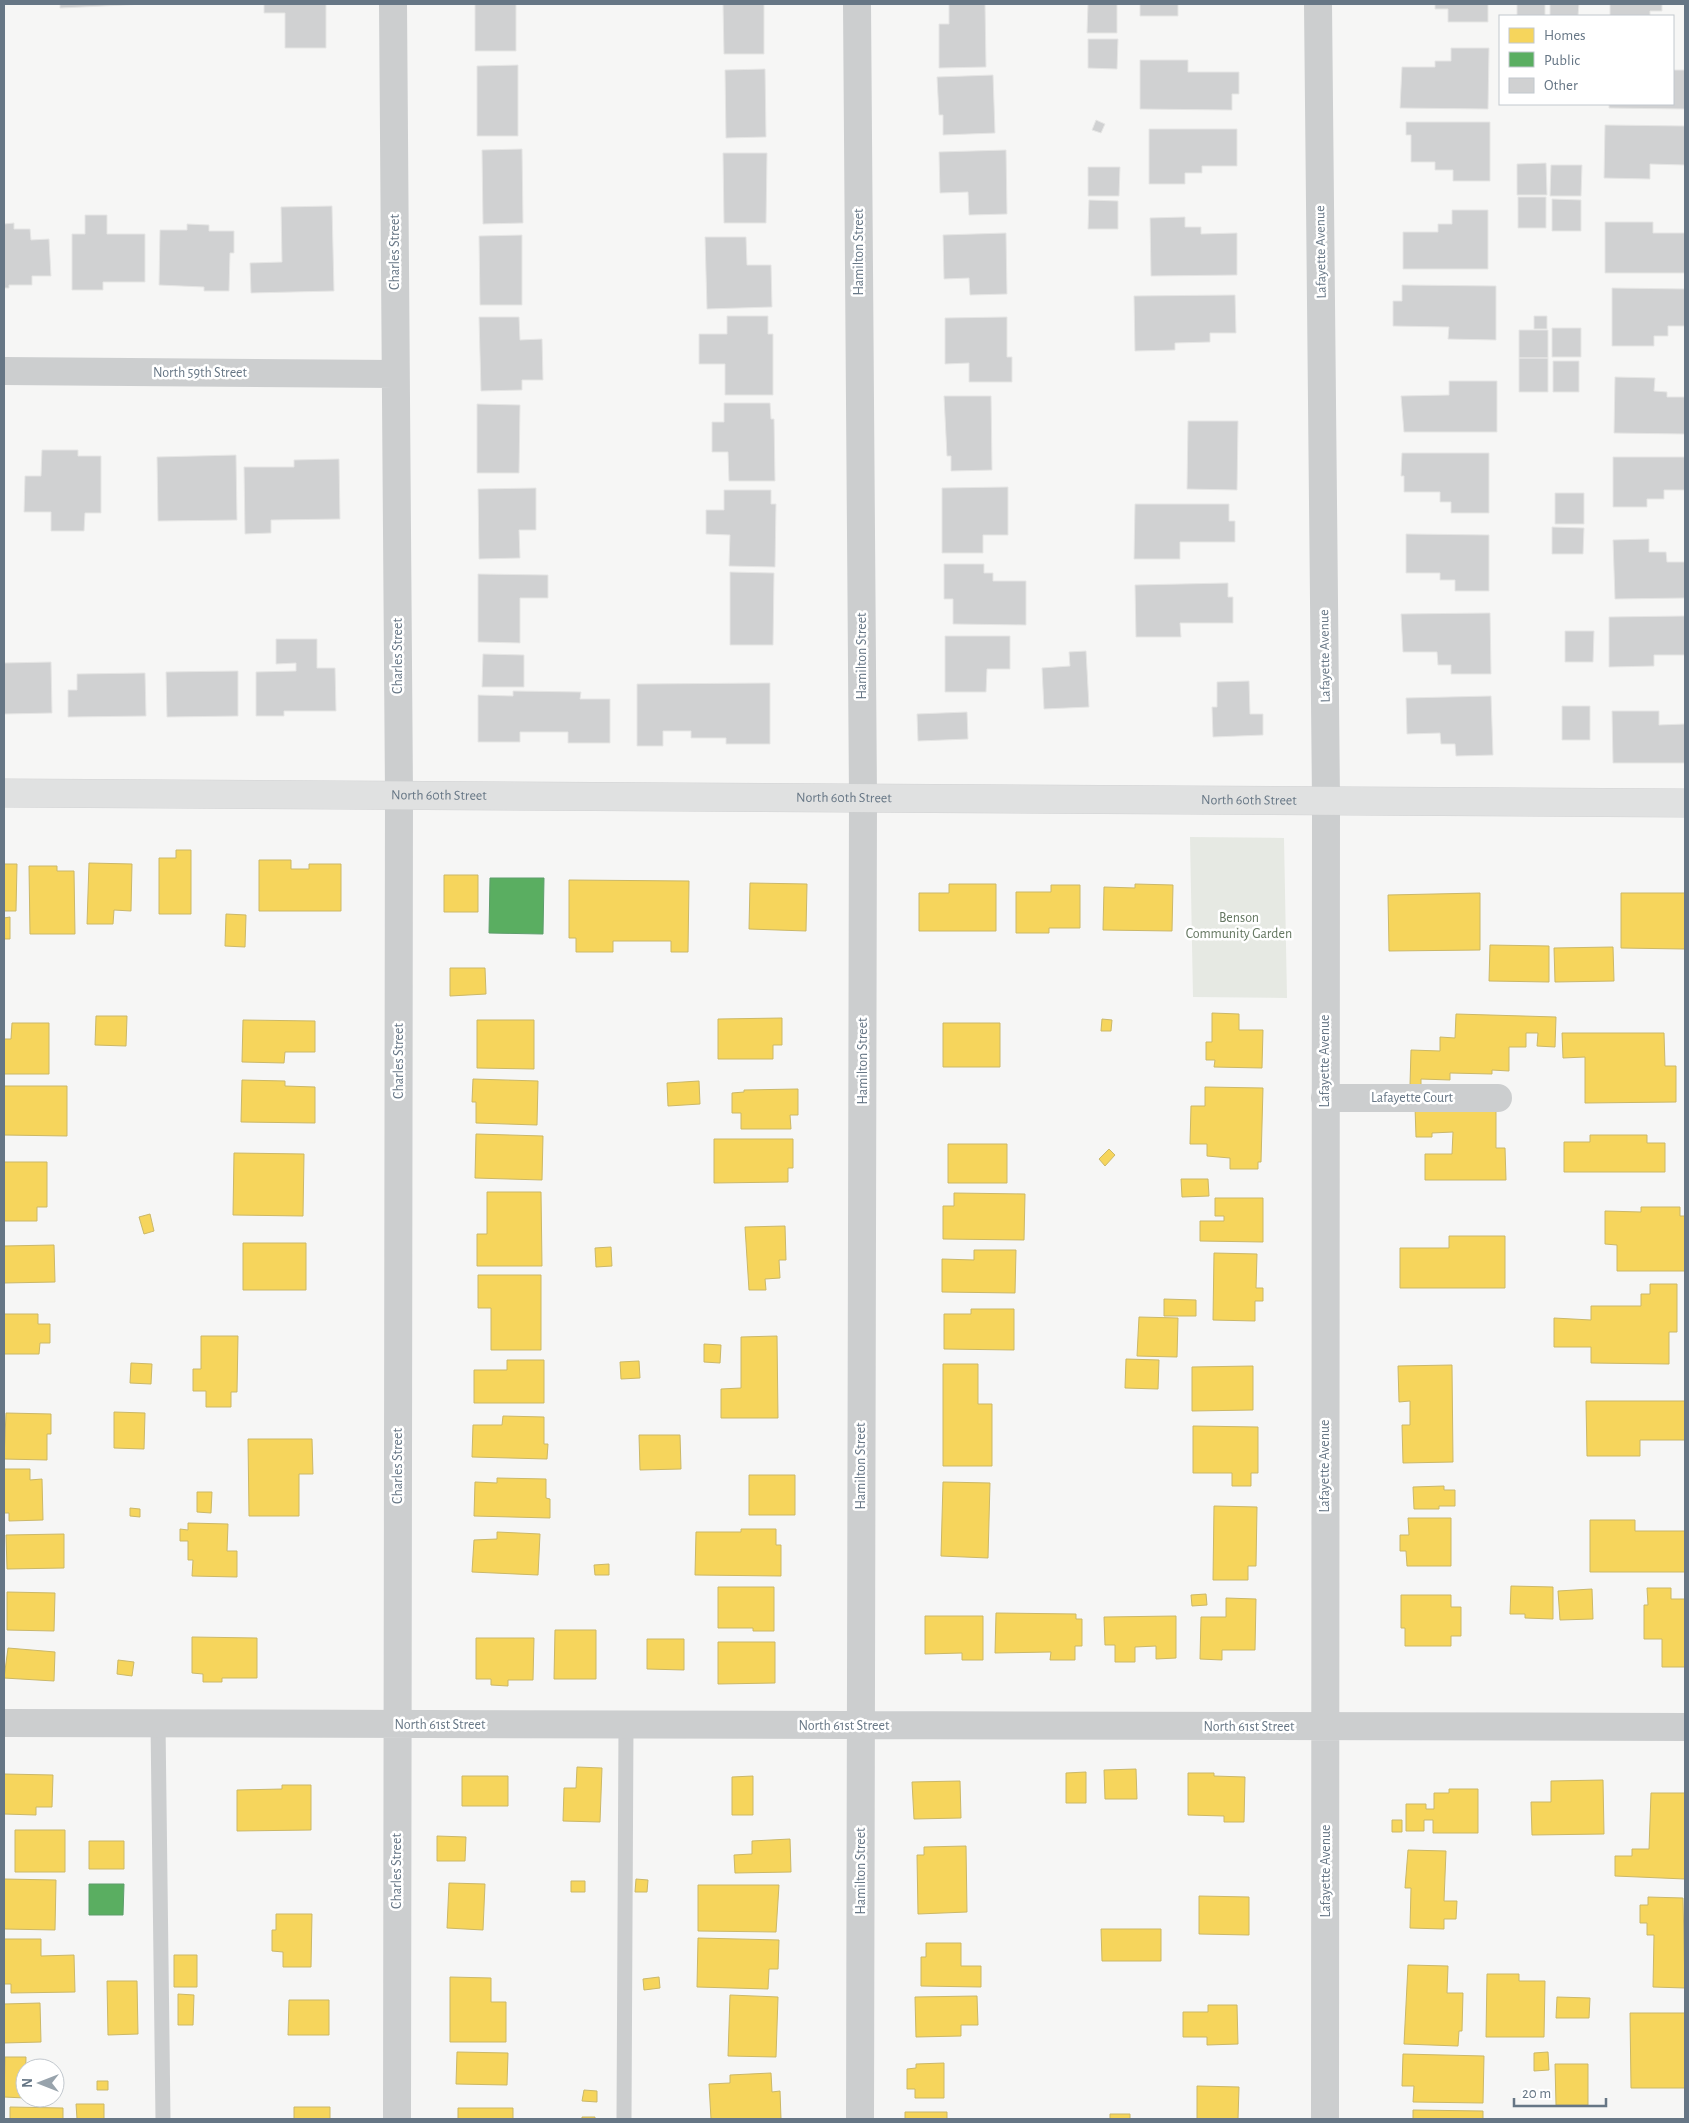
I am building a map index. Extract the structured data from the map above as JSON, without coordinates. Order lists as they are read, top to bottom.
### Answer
{
  "streets": {
    "street": [
      "Charles Street",
      "Hamilton Street",
      "Lafayette Avenue",
      "North 59th Street",
      "North 60th Street",
      "Lafayette Court",
      "North 61st Street"
    ]
  },
  "crossings": [
    ["Charles Street", "North 59th Street"],
    ["Charles Street", "North 60th Street"],
    ["Charles Street", "North 61st Street"],
    ["Hamilton Street", "North 60th Street"],
    ["Hamilton Street", "North 61st Street"],
    ["Lafayette Avenue", "North 60th Street"],
    ["Lafayette Avenue", "Lafayette Court"],
    ["Lafayette Avenue", "North 61st Street"]
  ],
  "parks": ["Benson Community Garden"],
  "legend": ["Homes", "Public", "Other"],
  "scale_bar": "20 m",
  "north": "left"
}
